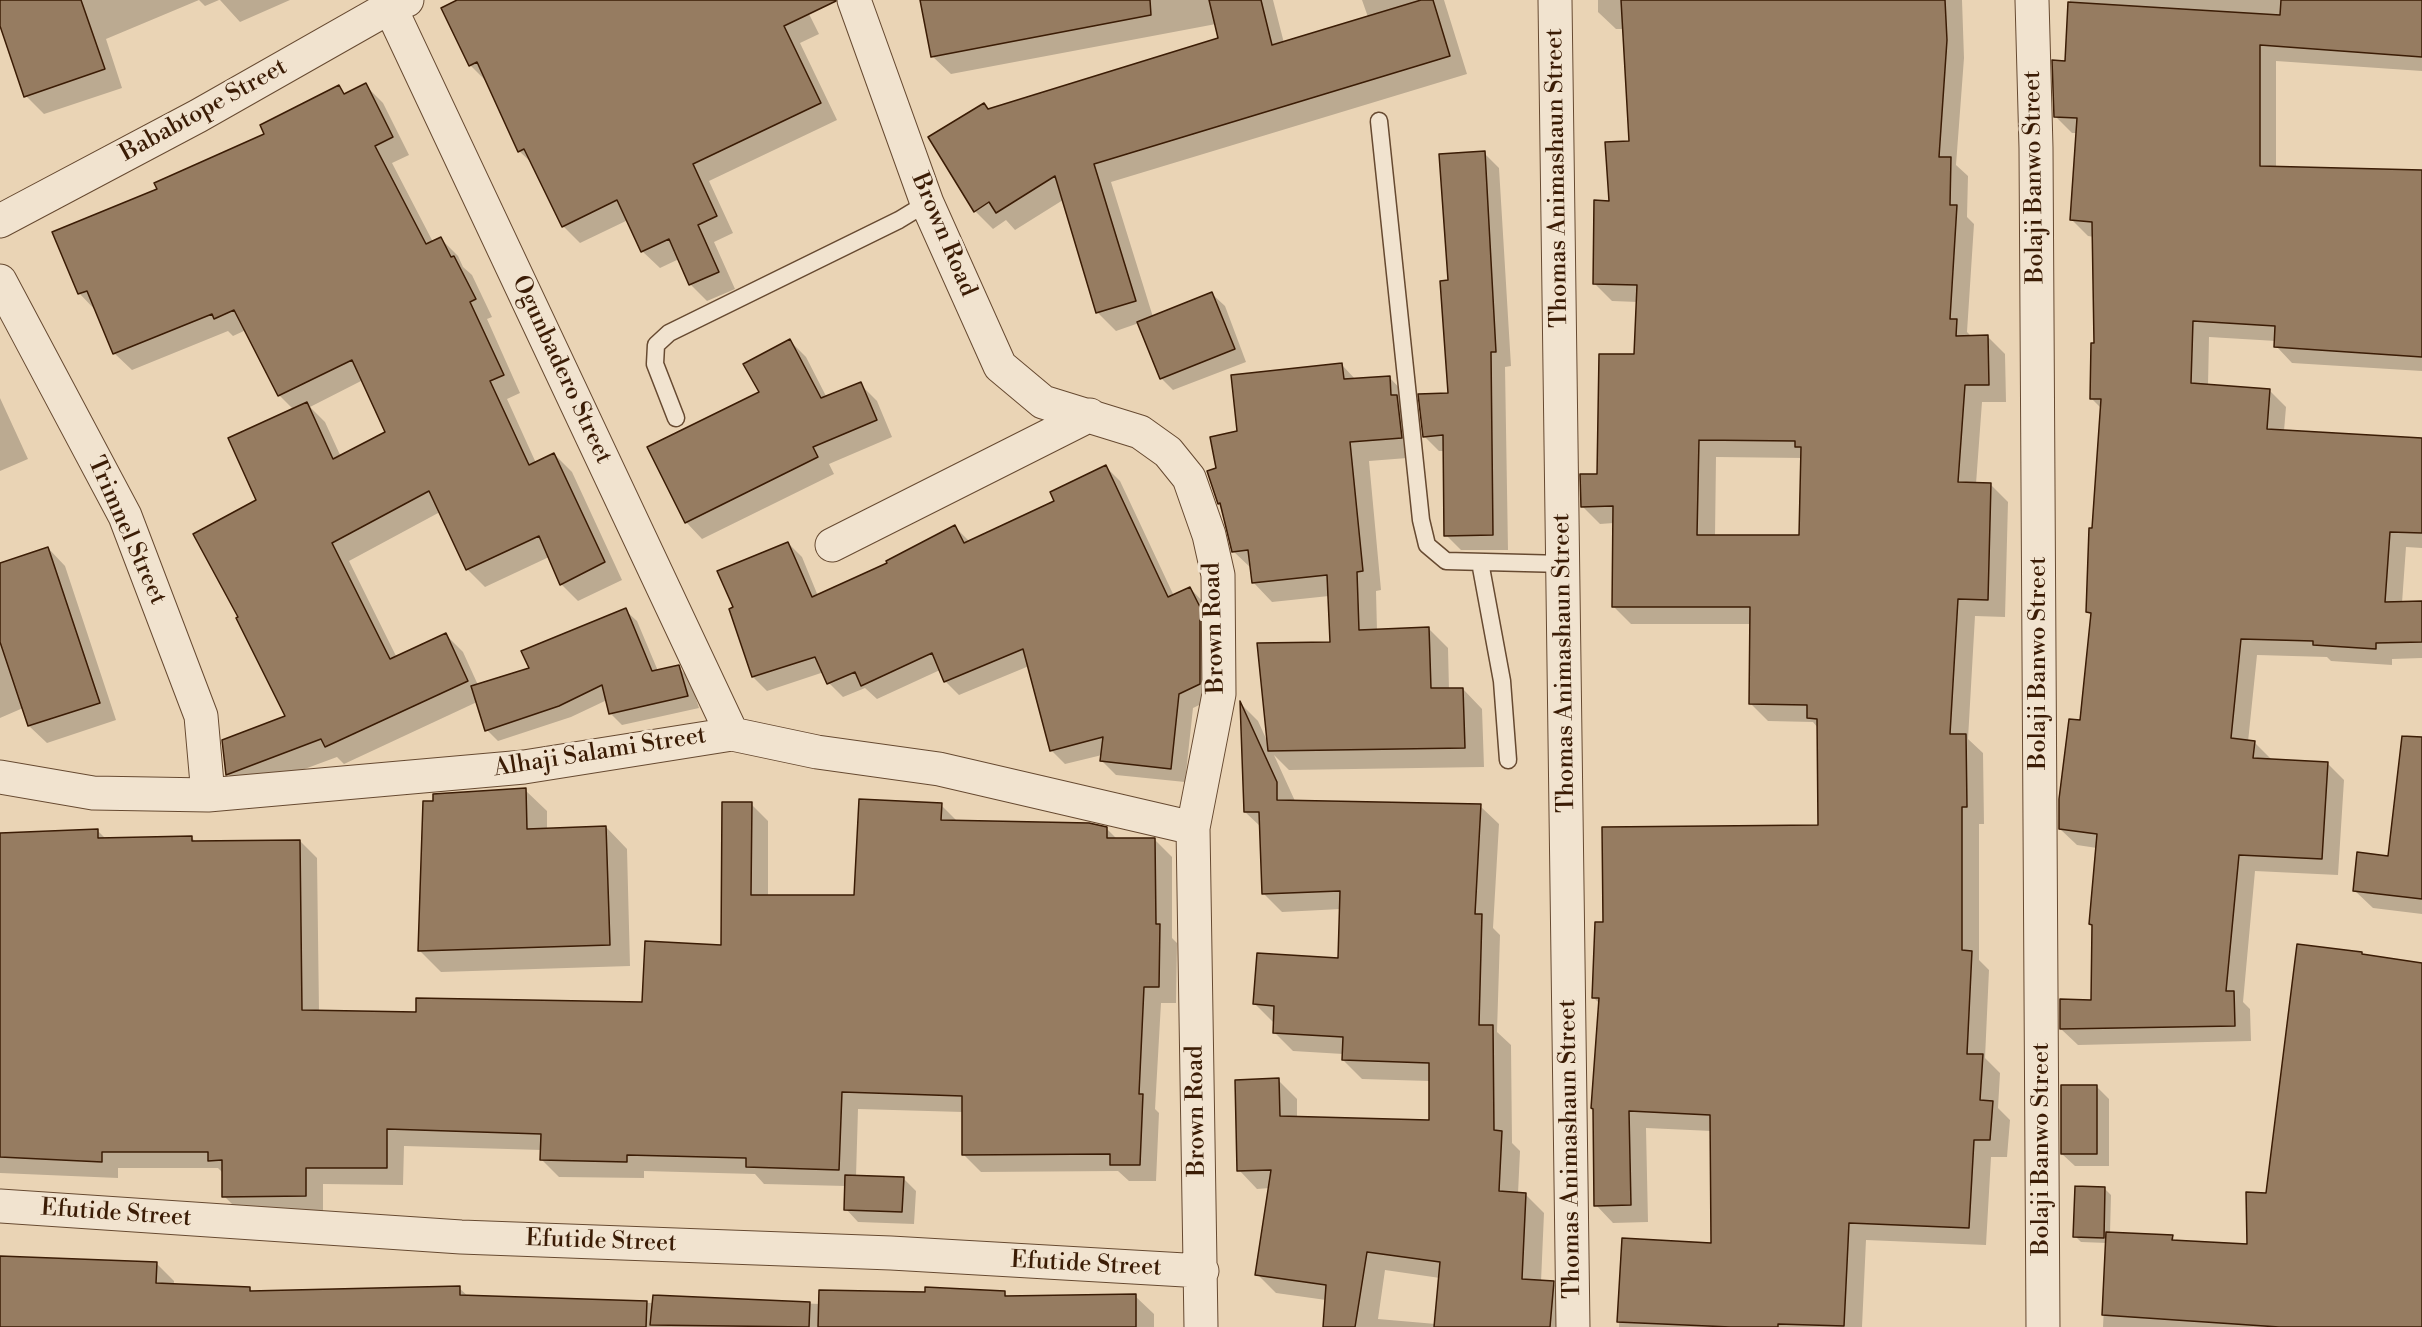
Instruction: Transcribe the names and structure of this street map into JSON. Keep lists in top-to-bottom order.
{
  "streets": {
    "street": [
      "Bababtope Street",
      "Bolaji Banwo Street",
      "Thomas Animashaun Street",
      "Brown Road",
      "Ogunbadero Street",
      "Trimnel Street",
      "Alhaji Salami Street",
      "Efutide Street"
    ]
  },
  "crossings": [
    ["Bababtope Street", "Ogunbadero Street"],
    ["Brown Road", "Alhaji Salami Street"],
    ["Brown Road", "Efutide Street"],
    ["Ogunbadero Street", "Alhaji Salami Street"],
    ["Trimnel Street", "Alhaji Salami Street"]
  ]
}
